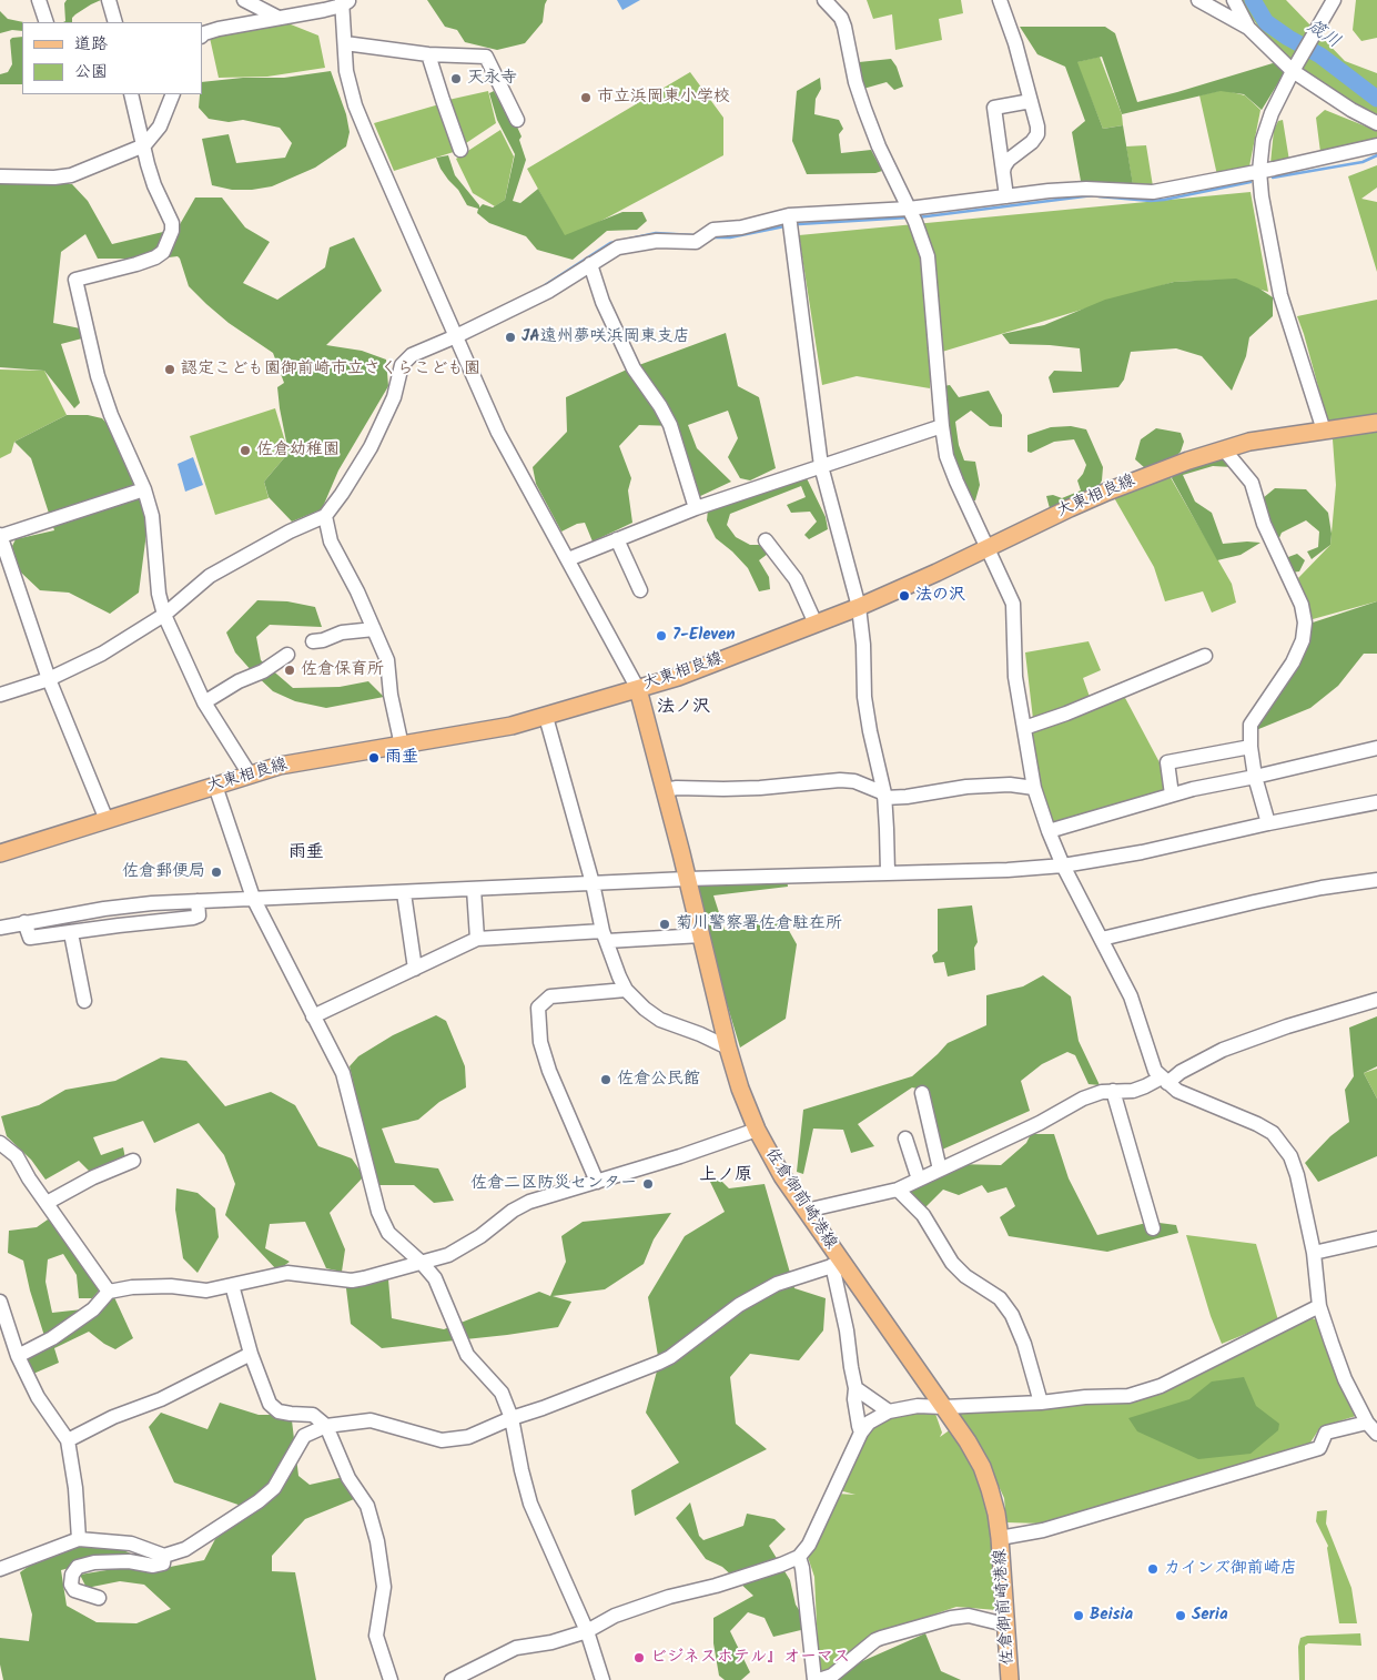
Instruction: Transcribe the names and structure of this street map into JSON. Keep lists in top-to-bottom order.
{
  "streets": {
    "main road": ["大東相良線", "佐倉御前崎港線"]
  },
  "crossings": [
    ["大東相良線", "佐倉御前崎港線"]
  ],
  "districts": ["法ノ沢", "雨垂", "上ノ原"],
  "water": ["筬川"],
  "places": [
    "天永寺",
    "市立浜岡東小学校",
    "JA遠州夢咲浜岡東支店",
    "認定こども園御前崎市立さくらこども園",
    "佐倉幼稚園",
    "法の沢",
    "7-Eleven",
    "佐倉保育所",
    "雨垂",
    "佐倉郵便局",
    "菊川警察署佐倉駐在所",
    "佐倉公民館",
    "佐倉二区防災センター",
    "カインズ御前崎店",
    "Beisia",
    "Seria",
    "ビジネスホテル』オーマス"
  ],
  "legend": ["道路", "公園"]
}
